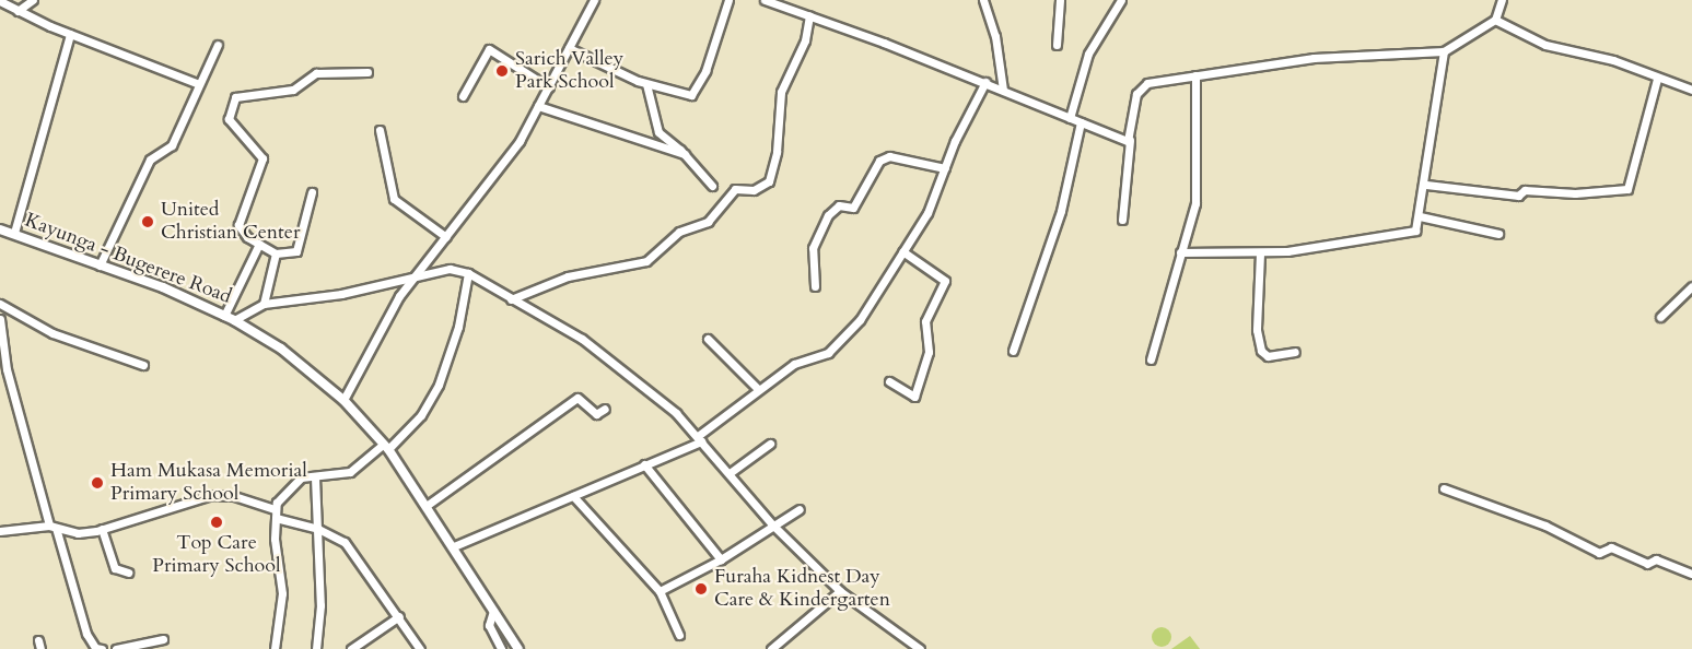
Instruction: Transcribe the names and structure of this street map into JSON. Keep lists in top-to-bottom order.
{
  "streets": {
    "main road": ["Kayunga - Bugerere Road"]
  },
  "places": [
    "Sarich Valley Park School",
    "United Christian Center",
    "Ham Mukasa Memorial Primary School",
    "Top Care Primary School",
    "Furaha Kidnest Day Care & Kindergarten"
  ]
}
